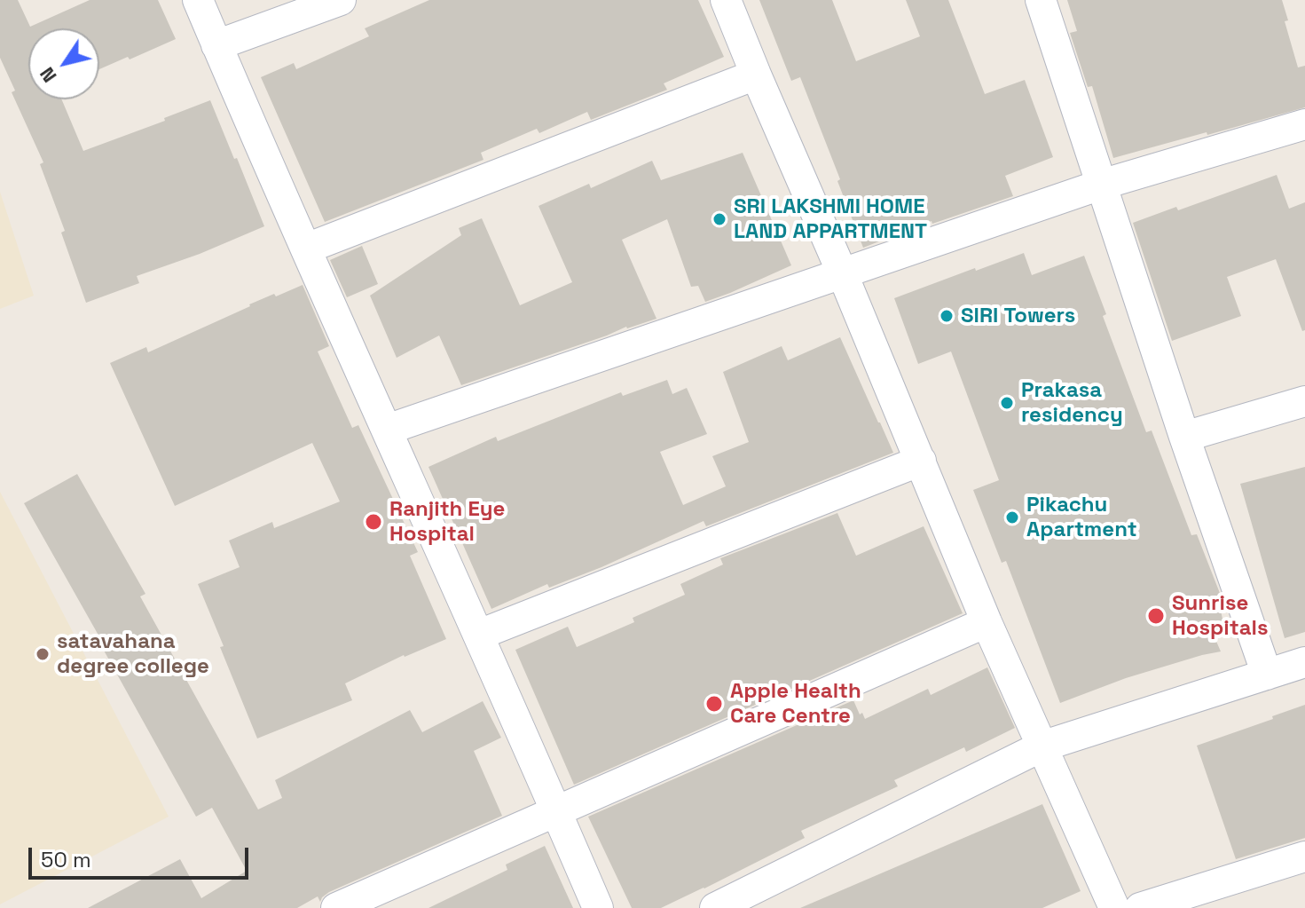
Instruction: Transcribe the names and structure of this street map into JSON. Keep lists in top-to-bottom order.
{
  "places": [
    "SRI LAKSHMI HOME LAND APPARTMENT",
    "SIRI Towers",
    "Prakasa residency",
    "Pikachu Apartment",
    "Ranjith Eye Hospital",
    "Sunrise Hospitals",
    "satavahana degree college",
    "Apple Health Care Centre"
  ],
  "scale_bar": "50 m",
  "north": "bottom left"
}
